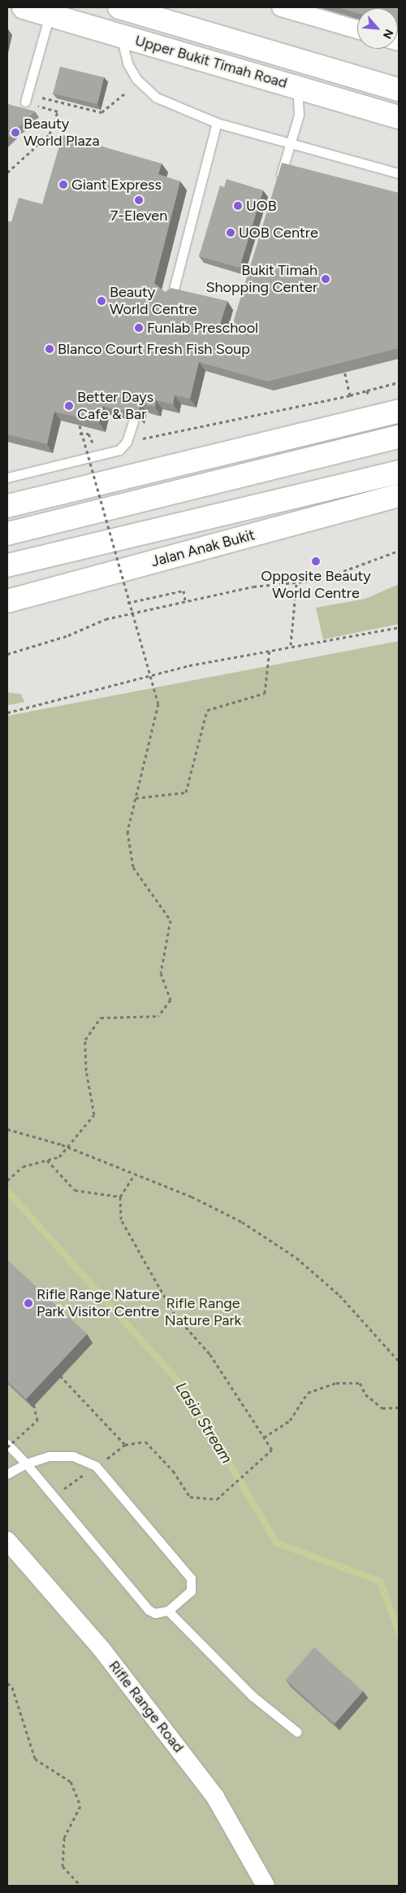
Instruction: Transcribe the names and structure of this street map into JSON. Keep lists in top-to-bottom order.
{
  "streets": {
    "main road": ["Upper Bukit Timah Road", "Jalan Anak Bukit"],
    "street": ["Rifle Range Road"]
  },
  "water": ["Lasia Stream"],
  "parks": ["Rifle Range Nature Park"],
  "places": [
    "Beauty World Plaza",
    "Giant Express",
    "7-Eleven",
    "UOB",
    "UOB Centre",
    "Bukit Timah Shopping Center",
    "Beauty World Centre",
    "Funlab Preschool",
    "Blanco Court Fresh Fish Soup",
    "Better Days Cafe & Bar",
    "Opposite Beauty World Centre",
    "Rifle Range Nature Park Visitor Centre"
  ],
  "north": "bottom right"
}
